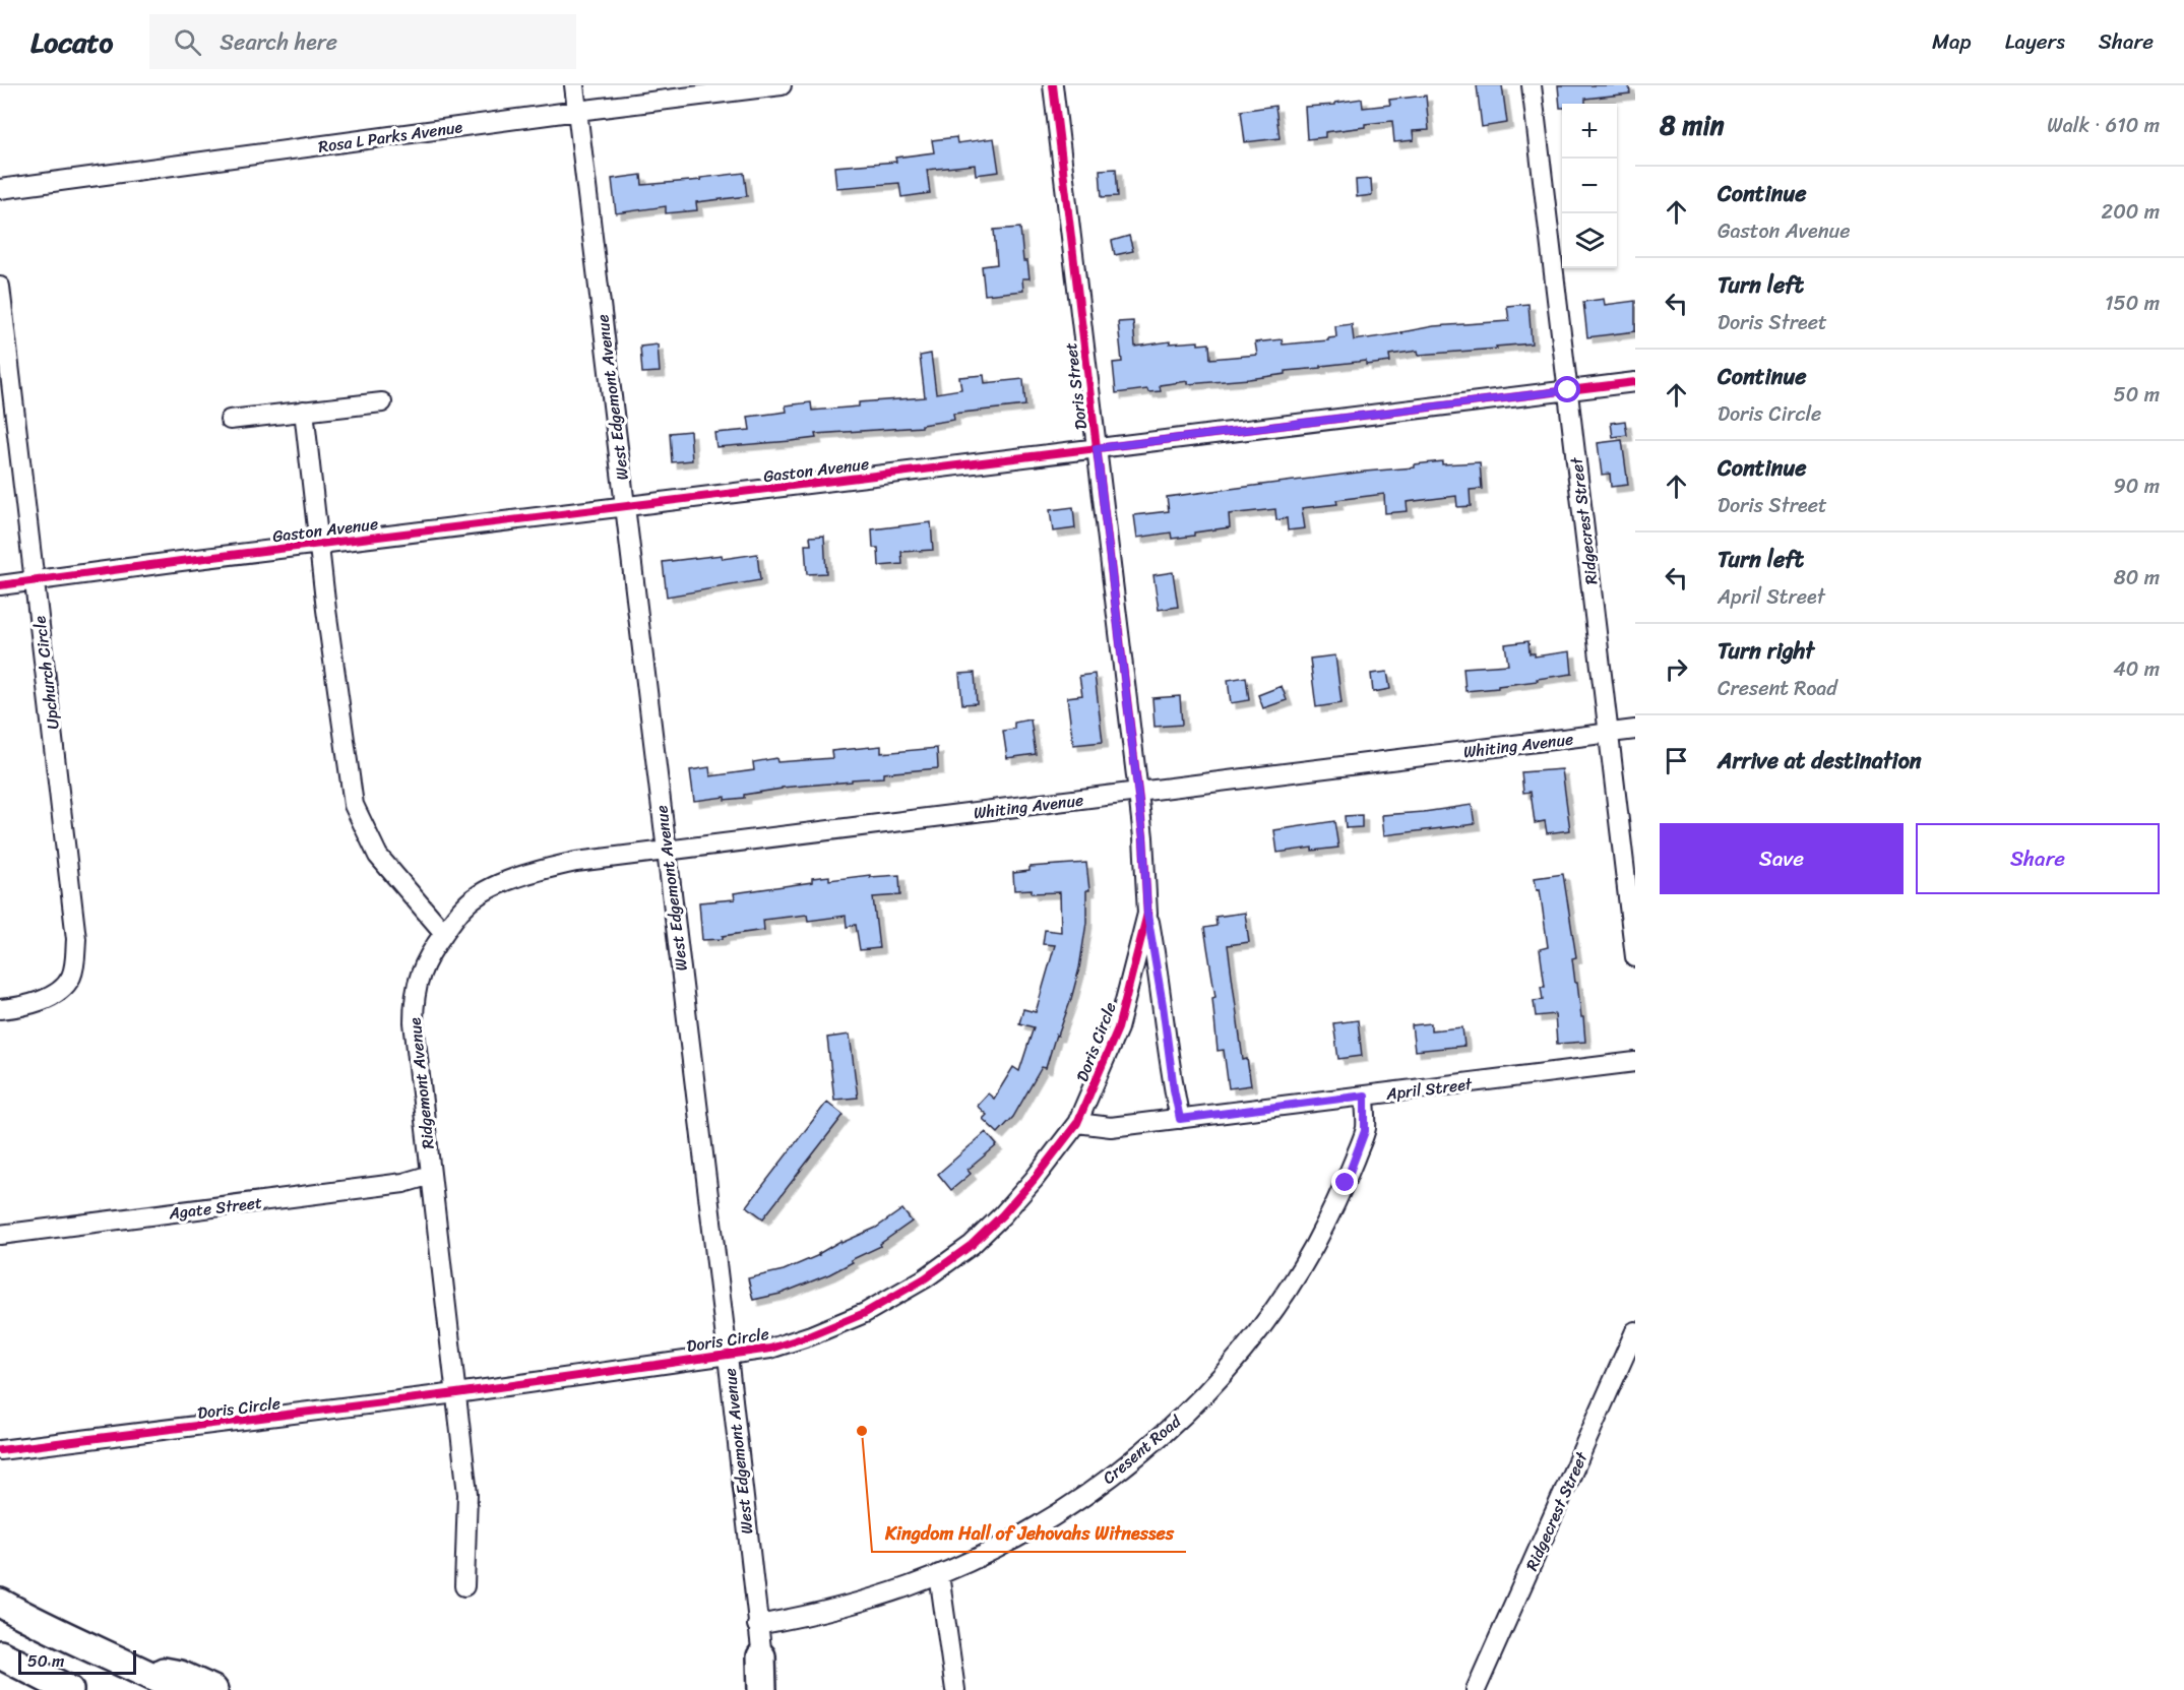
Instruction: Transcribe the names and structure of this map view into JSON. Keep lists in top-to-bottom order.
{
  "streets": {
    "street": [
      "Rosa L Parks Avenue",
      "Doris Street",
      "West Edgemont Avenue",
      "Gaston Avenue",
      "Ridgecrest Street",
      "Upchurch Circle",
      "Whiting Avenue",
      "Doris Circle",
      "Ridgemont Avenue",
      "April Street",
      "Agate Street",
      "Cresent Road"
    ]
  },
  "crossings": [
    ["Rosa L Parks Avenue", "West Edgemont Avenue"],
    ["Doris Street", "Gaston Avenue"],
    ["Doris Street", "Whiting Avenue"],
    ["Doris Street", "Doris Circle"],
    ["West Edgemont Avenue", "Gaston Avenue"],
    ["West Edgemont Avenue", "Whiting Avenue"],
    ["West Edgemont Avenue", "Doris Circle"],
    ["West Edgemont Avenue", "Cresent Road"],
    ["Gaston Avenue", "Ridgecrest Street"],
    ["Gaston Avenue", "Upchurch Circle"],
    ["Ridgecrest Street", "Whiting Avenue"],
    ["Whiting Avenue", "Doris Circle"],
    ["Whiting Avenue", "Ridgemont Avenue"],
    ["Doris Circle", "Ridgemont Avenue"],
    ["Doris Circle", "April Street"],
    ["Ridgemont Avenue", "Agate Street"],
    ["April Street", "Cresent Road"]
  ],
  "places": ["Kingdom Hall of Jehovahs Witnesses"],
  "scale_bar": "50 m",
  "page": {
    "header": "Locato",
    "search": "Search here",
    "nav": ["Map", "Layers", "Share"],
    "heading": ["8 min", "Walk · 610 m"],
    "map_buttons": ["+", "−"],
    "list": [
      ["Continue", "Gaston Avenue", "200 m"],
      ["Turn left", "Doris Street", "150 m"],
      ["Continue", "Doris Circle", "50 m"],
      ["Continue", "Doris Street", "90 m"],
      ["Turn left", "April Street", "80 m"],
      ["Turn right", "Cresent Road", "40 m"],
      "Arrive at destination"
    ],
    "buttons": ["Save", "Share"],
    "scale": "50 m"
  }
}
